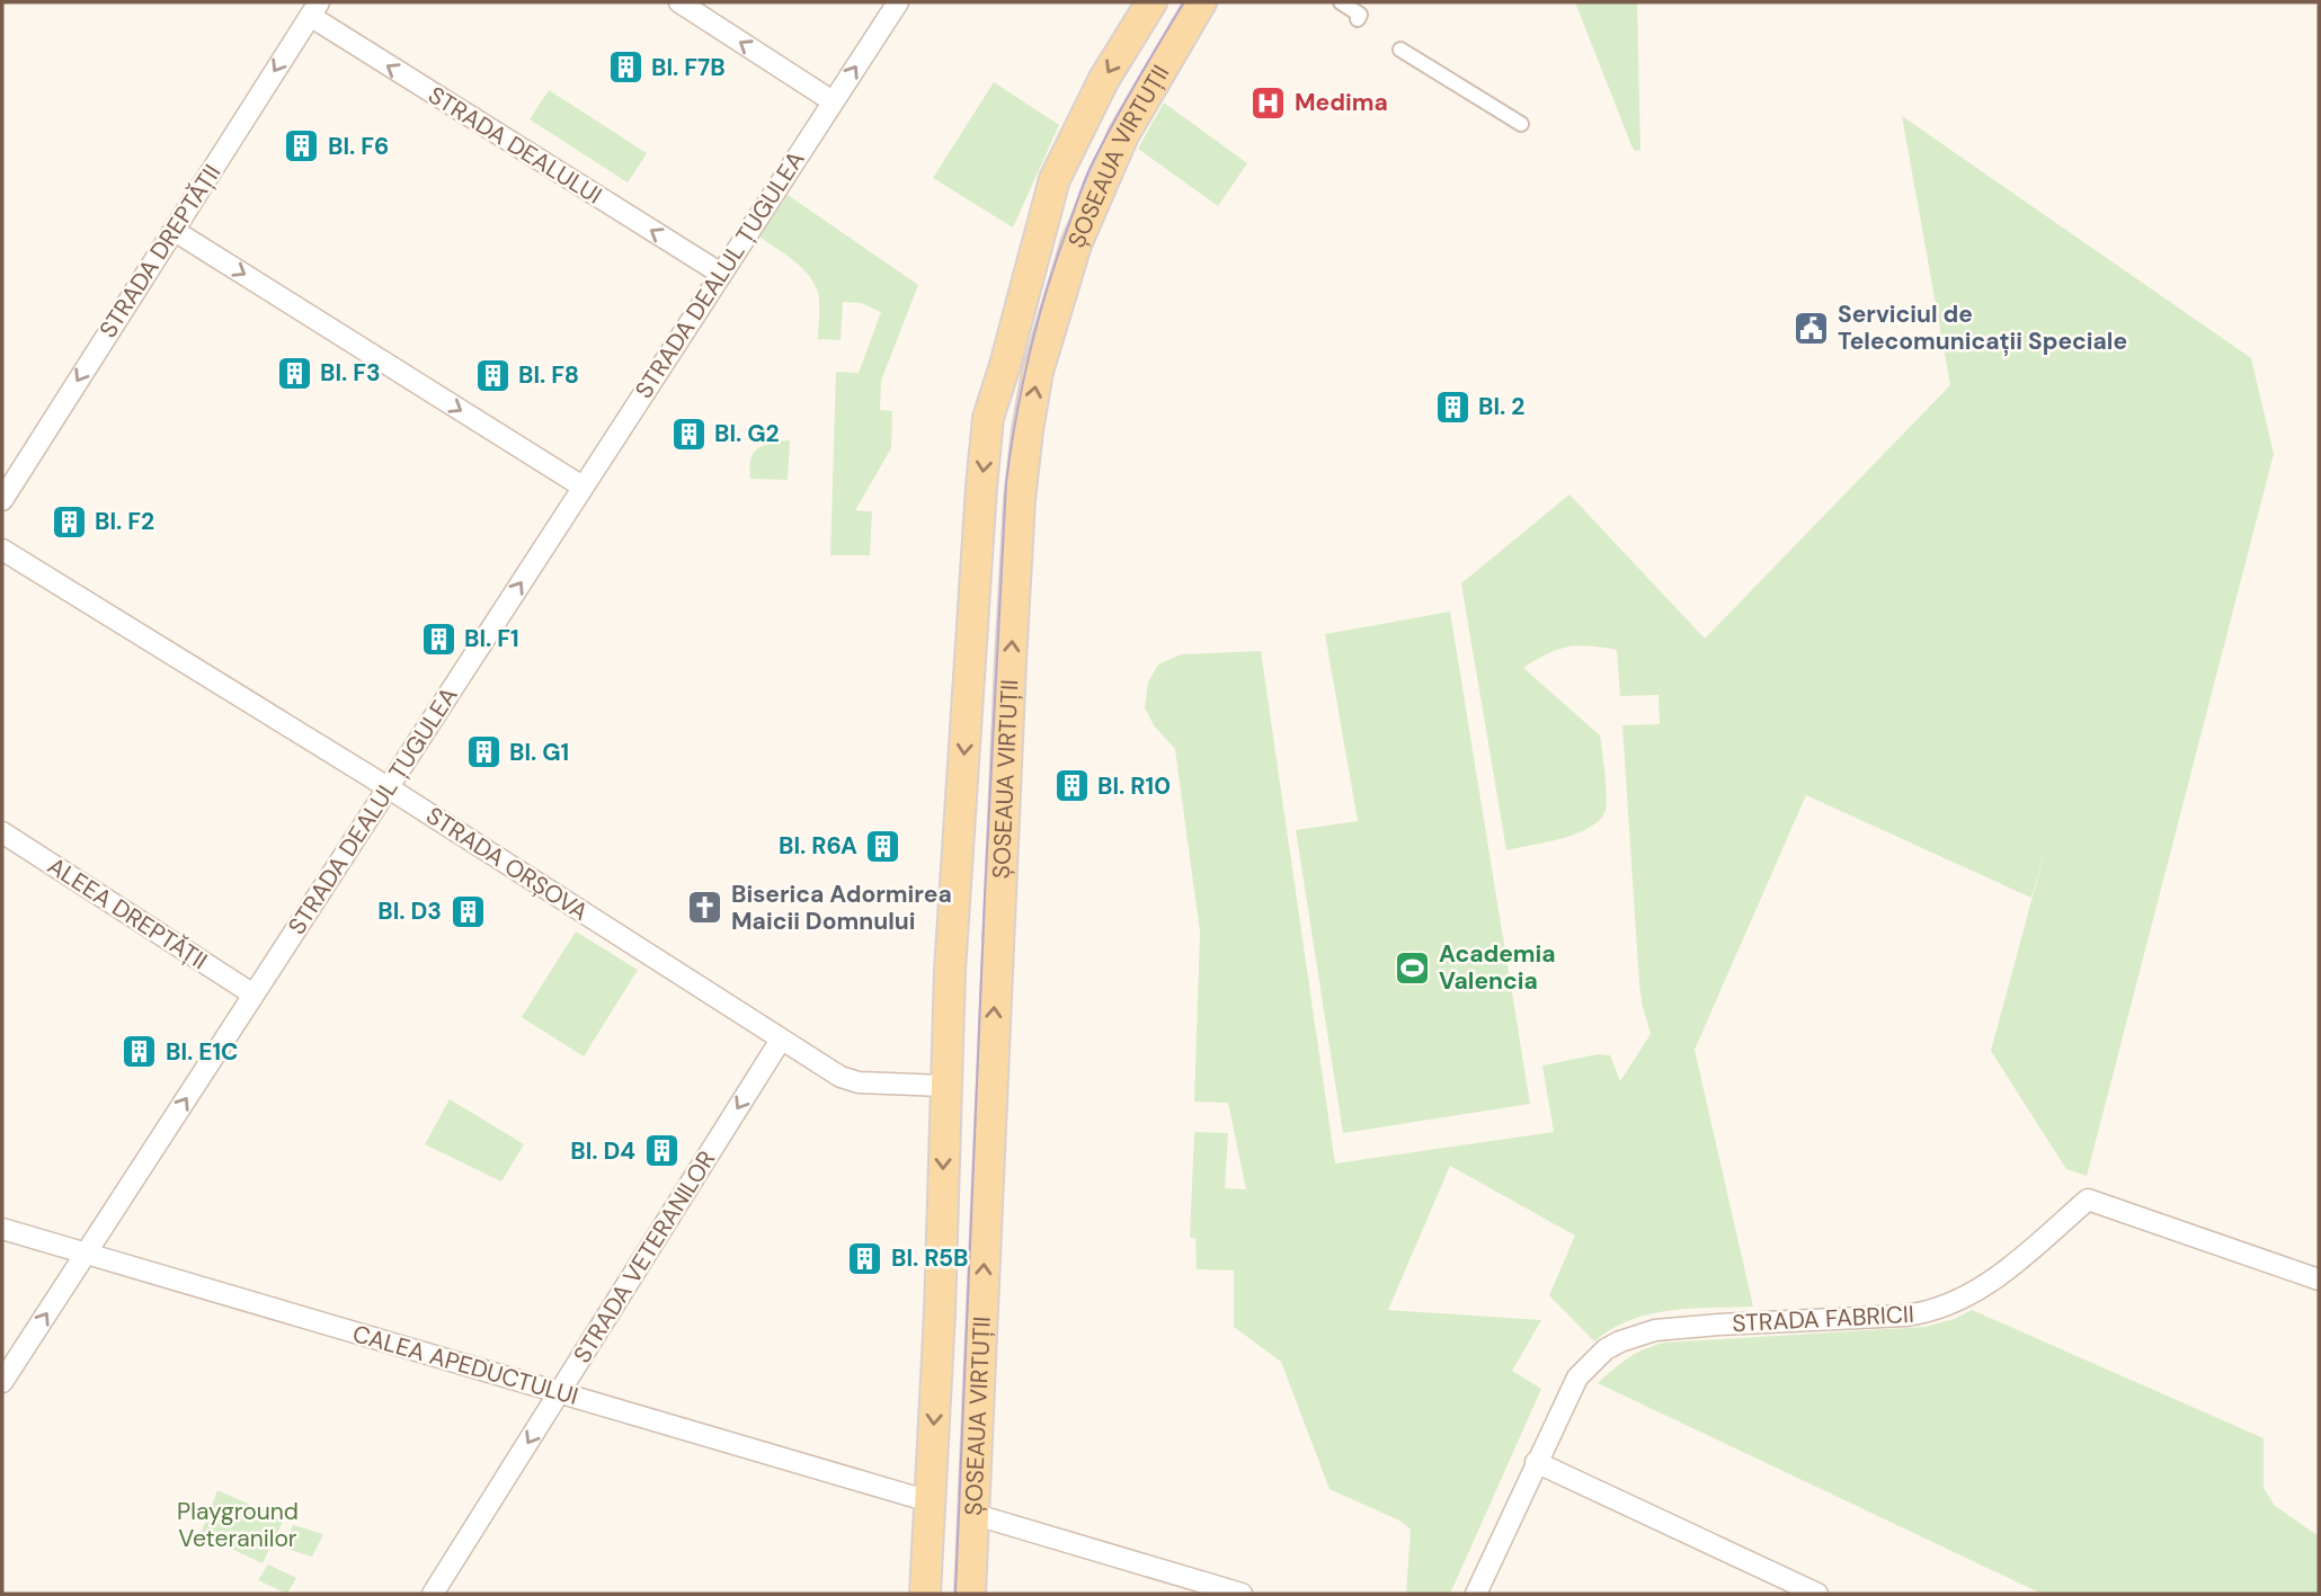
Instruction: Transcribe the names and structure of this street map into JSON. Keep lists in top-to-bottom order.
{
  "streets": {
    "main road": ["ȘOSEAUA VIRTUȚII"],
    "street": [
      "STRADA DEALULUI",
      "STRADA DREPTĂȚII",
      "STRADA DEALUL ȚUGULEA",
      "STRADA ORȘOVA",
      "ALEEA DREPTĂȚII",
      "STRADA VETERANILOR",
      "STRADA FABRICII",
      "CALEA APEDUCTULUI"
    ]
  },
  "crossings": [
    ["STRADA DEALULUI", "STRADA DREPTĂȚII"],
    ["STRADA DEALULUI", "STRADA DEALUL ȚUGULEA"],
    ["ȘOSEAUA VIRTUȚII", "STRADA ORȘOVA"],
    ["ȘOSEAUA VIRTUȚII", "CALEA APEDUCTULUI"],
    ["STRADA DEALUL ȚUGULEA", "STRADA ORȘOVA"],
    ["STRADA DEALUL ȚUGULEA", "ALEEA DREPTĂȚII"],
    ["STRADA DEALUL ȚUGULEA", "CALEA APEDUCTULUI"],
    ["STRADA ORȘOVA", "STRADA VETERANILOR"],
    ["STRADA VETERANILOR", "CALEA APEDUCTULUI"]
  ],
  "one_way": [
    "STRADA DEALULUI",
    "STRADA DREPTĂȚII",
    "STRADA DEALUL ȚUGULEA",
    "STRADA VETERANILOR"
  ],
  "parks": ["Playground Veteranilor"],
  "places": {
    "building": [
      "Bl. F7B",
      "Bl. F6",
      "Bl. F3",
      "Bl. F8",
      "Bl. 2",
      "Bl. G2",
      "Bl. F2",
      "Bl. F1",
      "Bl. G1",
      "Bl. R10",
      "Bl. R6A",
      "Bl. D3",
      "Bl. E1C",
      "Bl. D4",
      "Bl. R5B"
    ],
    "hospital": ["Medima"],
    "public building": ["Serviciul de Telecomunicații Speciale"],
    "church": ["Biserica Adormirea Maicii Domnului"],
    "sports": ["Academia Valencia"]
  }
}
